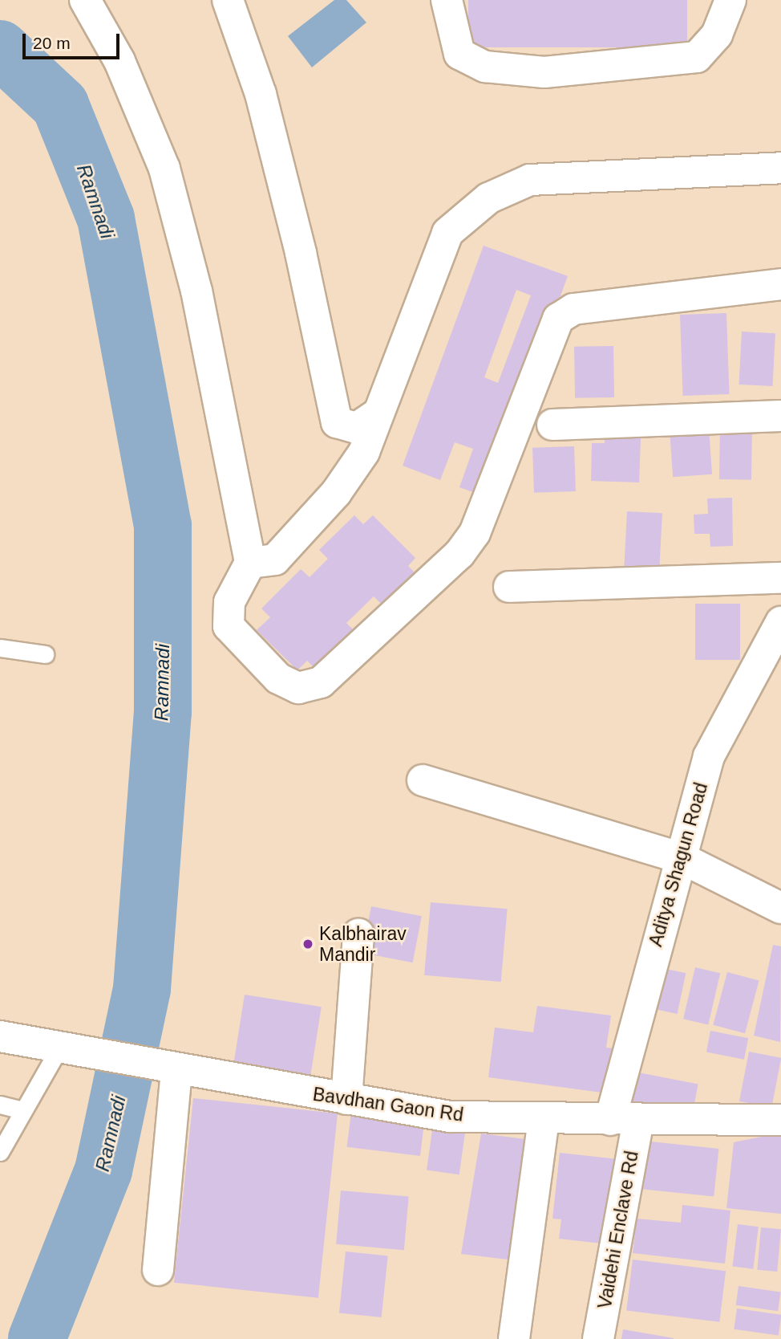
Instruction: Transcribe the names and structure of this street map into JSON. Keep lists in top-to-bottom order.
{
  "streets": {
    "street": ["Aditya Shagun Road", "Bavdhan Gaon Rd", "Vaidehi Enclave Rd"]
  },
  "crossings": [
    ["Aditya Shagun Road", "Bavdhan Gaon Rd"],
    ["Aditya Shagun Road", "Vaidehi Enclave Rd"],
    ["Bavdhan Gaon Rd", "Vaidehi Enclave Rd"]
  ],
  "water": ["Ramnadi"],
  "places": ["Kalbhairav Mandir"],
  "scale_bar": "20 m"
}
